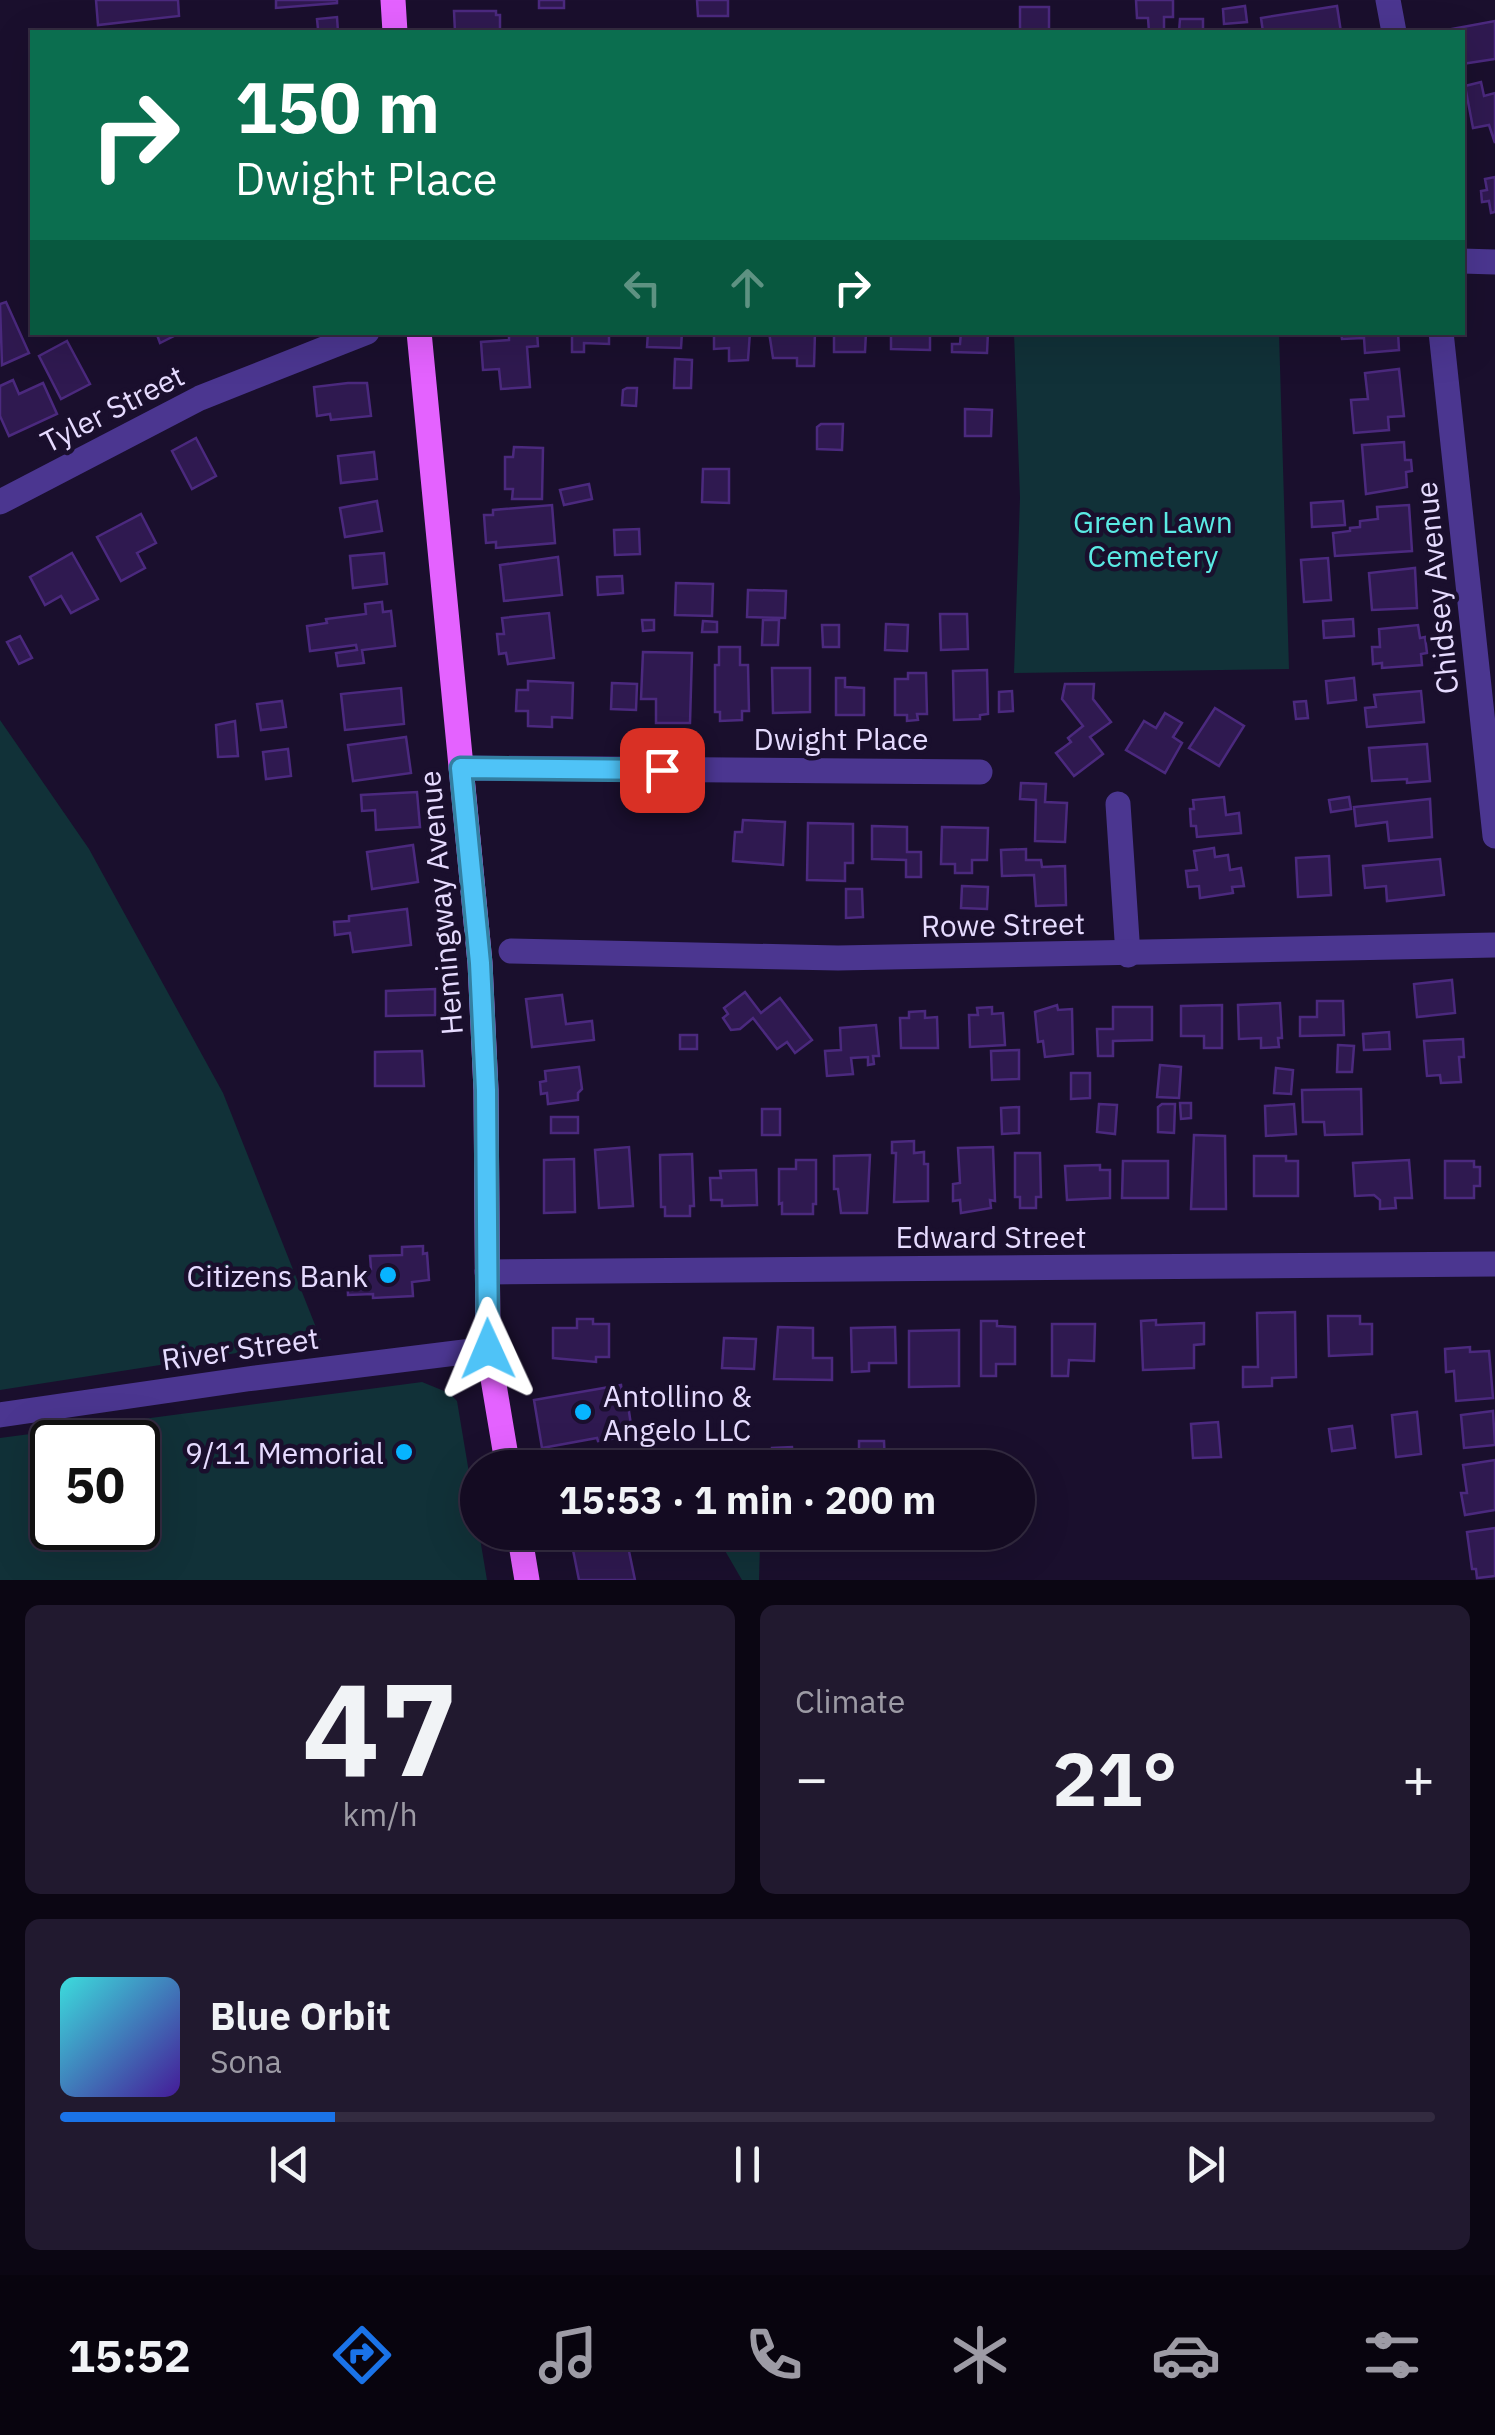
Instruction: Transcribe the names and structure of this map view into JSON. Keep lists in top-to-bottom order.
{
  "streets": {
    "main road": ["Hemingway Avenue"],
    "street": [
      "Tyler Street",
      "Chidsey Avenue",
      "Dwight Place",
      "Rowe Street",
      "Edward Street",
      "River Street"
    ]
  },
  "crossings": [
    ["Dwight Place", "Hemingway Avenue"],
    ["Hemingway Avenue", "Edward Street"],
    ["Hemingway Avenue", "River Street"]
  ],
  "parks": ["Green Lawn Cemetery"],
  "places": ["Citizens Bank", "Antollino & Angelo LLC", "9/11 Memorial"],
  "page": {
    "turn": ["150 m", "Dwight Place"],
    "limit": "50",
    "trip": "15:53 · 1 min · 200 m",
    "tile": [
      ["47", "km/h"],
      "Climate"
    ],
    "heat": ["−", "21°", "+"],
    "song": ["Blue Orbit", "Sona"],
    "tabs": "15:52"
  }
}
